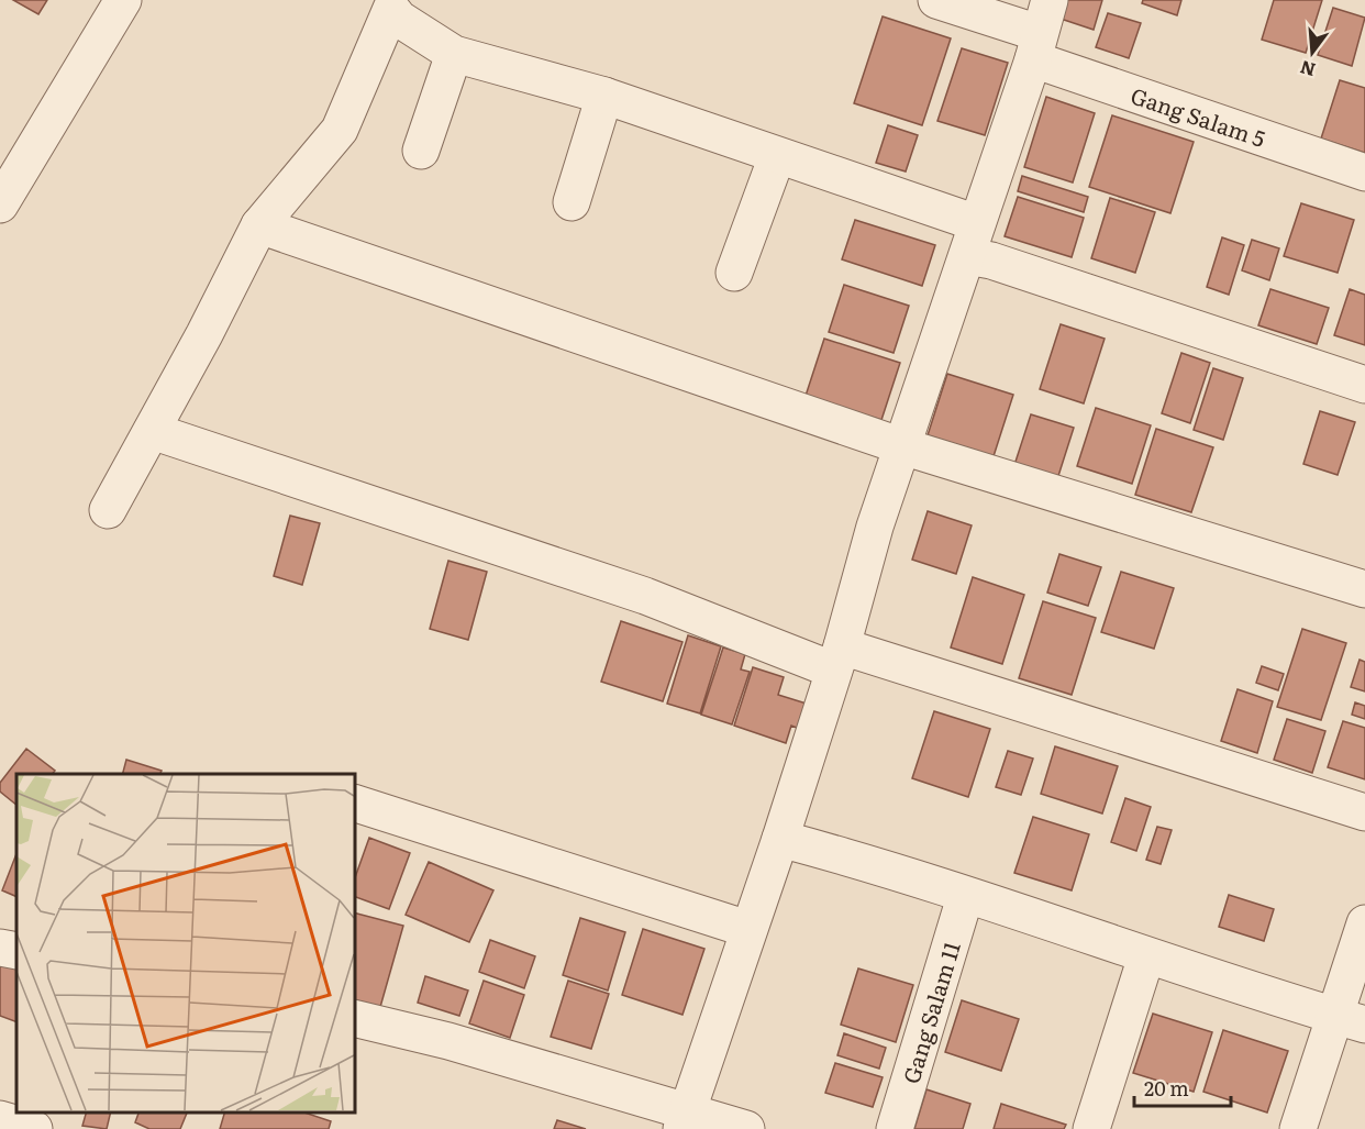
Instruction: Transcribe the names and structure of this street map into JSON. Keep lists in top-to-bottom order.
{
  "streets": {
    "street": ["Gang Salam 5", "Gang Salam 11"]
  },
  "scale_bar": "20 m",
  "north": "bottom"
}
